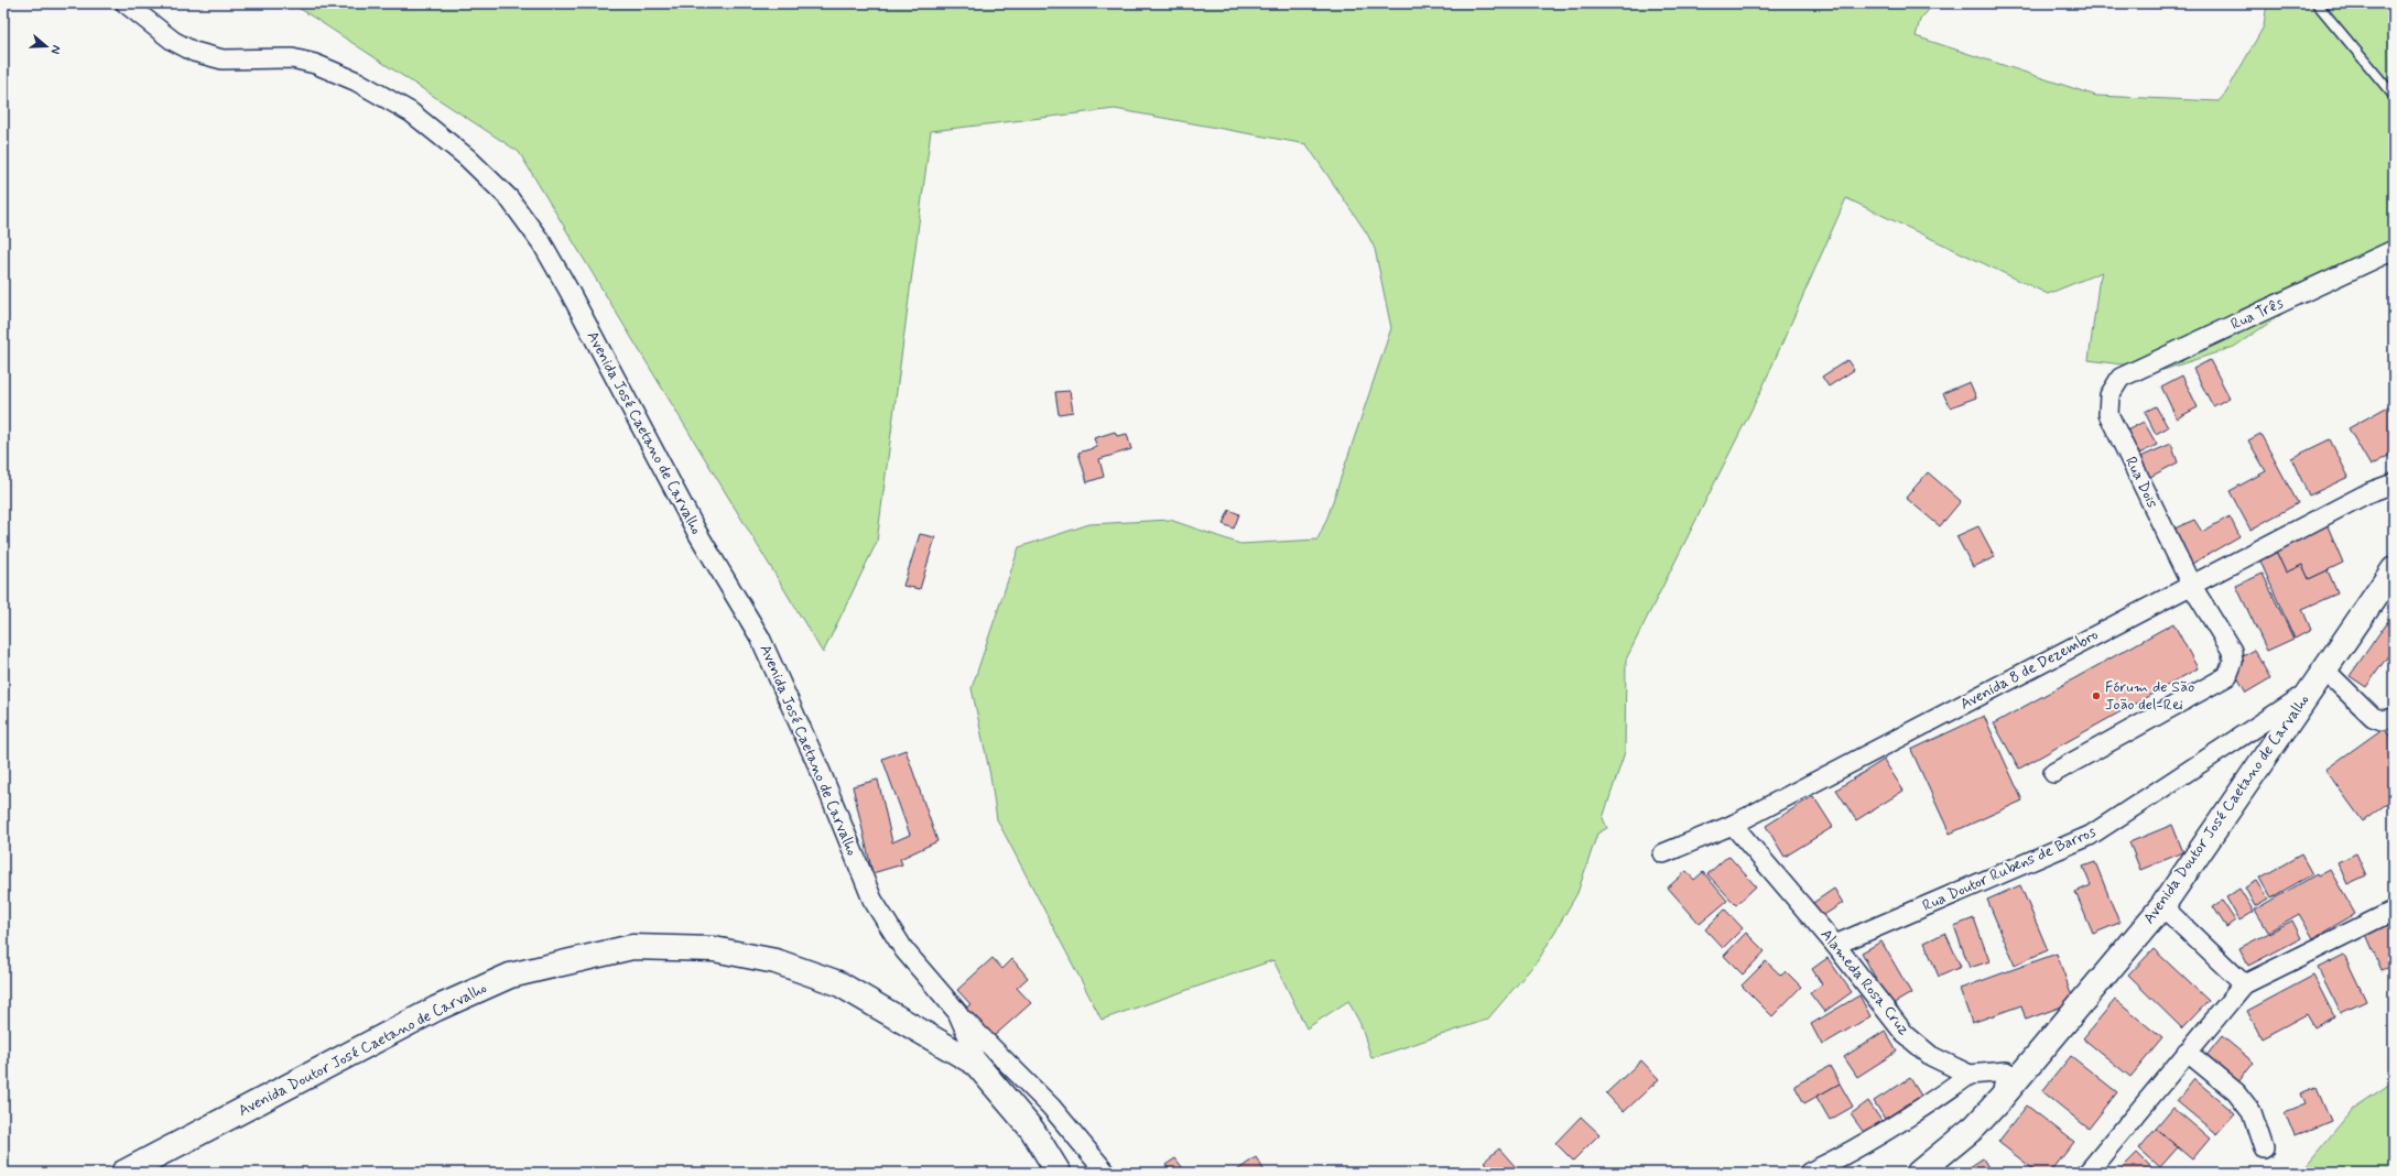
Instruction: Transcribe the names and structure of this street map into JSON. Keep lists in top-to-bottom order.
{
  "streets": {
    "main road": ["Avenida Doutor José Caetano de Carvalho"],
    "street": [
      "Rua Três",
      "Avenida José Caetano de Carvalho",
      "Rua Dois",
      "Avenida 8 de Dezembro",
      "Rua Doutor Rubens de Barros",
      "Alameda Rosa Cruz"
    ]
  },
  "crossings": [
    ["Rua Três", "Rua Dois"],
    ["Avenida José Caetano de Carvalho", "Avenida Doutor José Caetano de Carvalho"],
    ["Rua Dois", "Avenida 8 de Dezembro"],
    ["Avenida 8 de Dezembro", "Alameda Rosa Cruz"],
    ["Avenida Doutor José Caetano de Carvalho", "Rua Doutor Rubens de Barros"],
    ["Rua Doutor Rubens de Barros", "Alameda Rosa Cruz"]
  ],
  "places": ["Fórum de São João del-Rei"],
  "north": "right"
}
